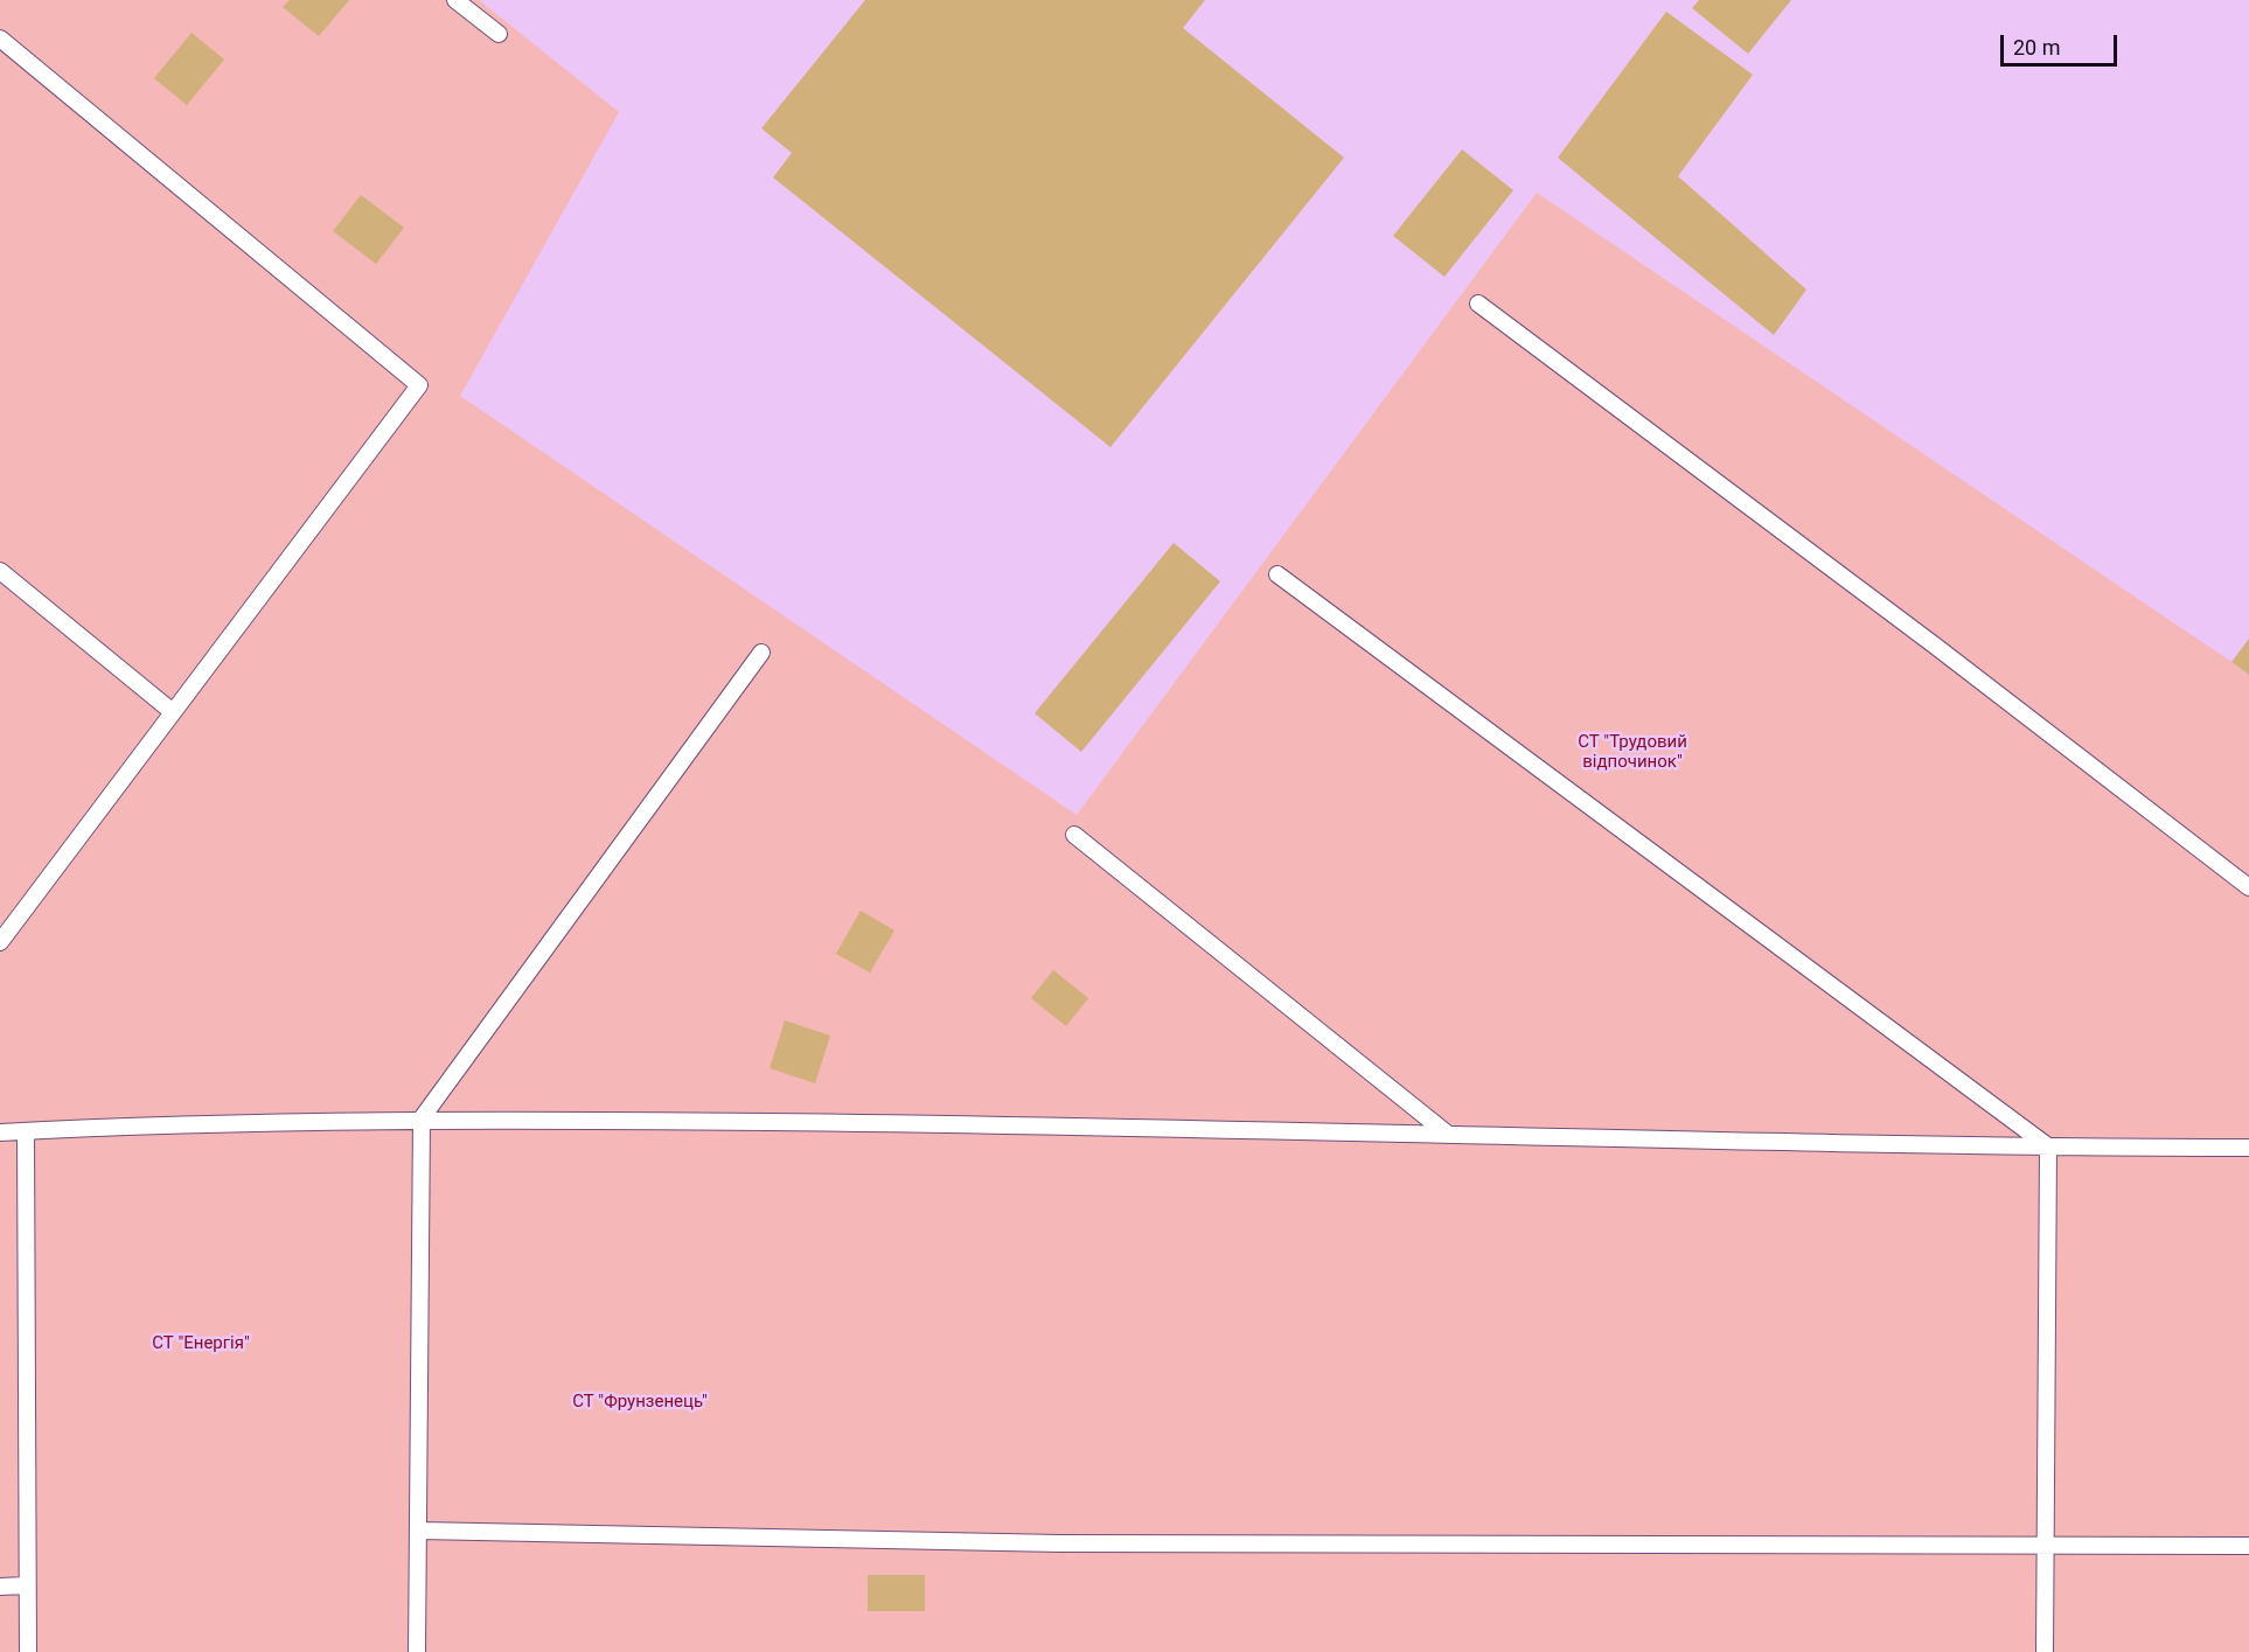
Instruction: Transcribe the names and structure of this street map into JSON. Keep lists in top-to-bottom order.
{
  "parks": ["СТ \"Трудовий відпочинок\"", "СТ \"Енергія\"", "СТ \"Фрунзенець\""],
  "scale_bar": "20 m"
}
